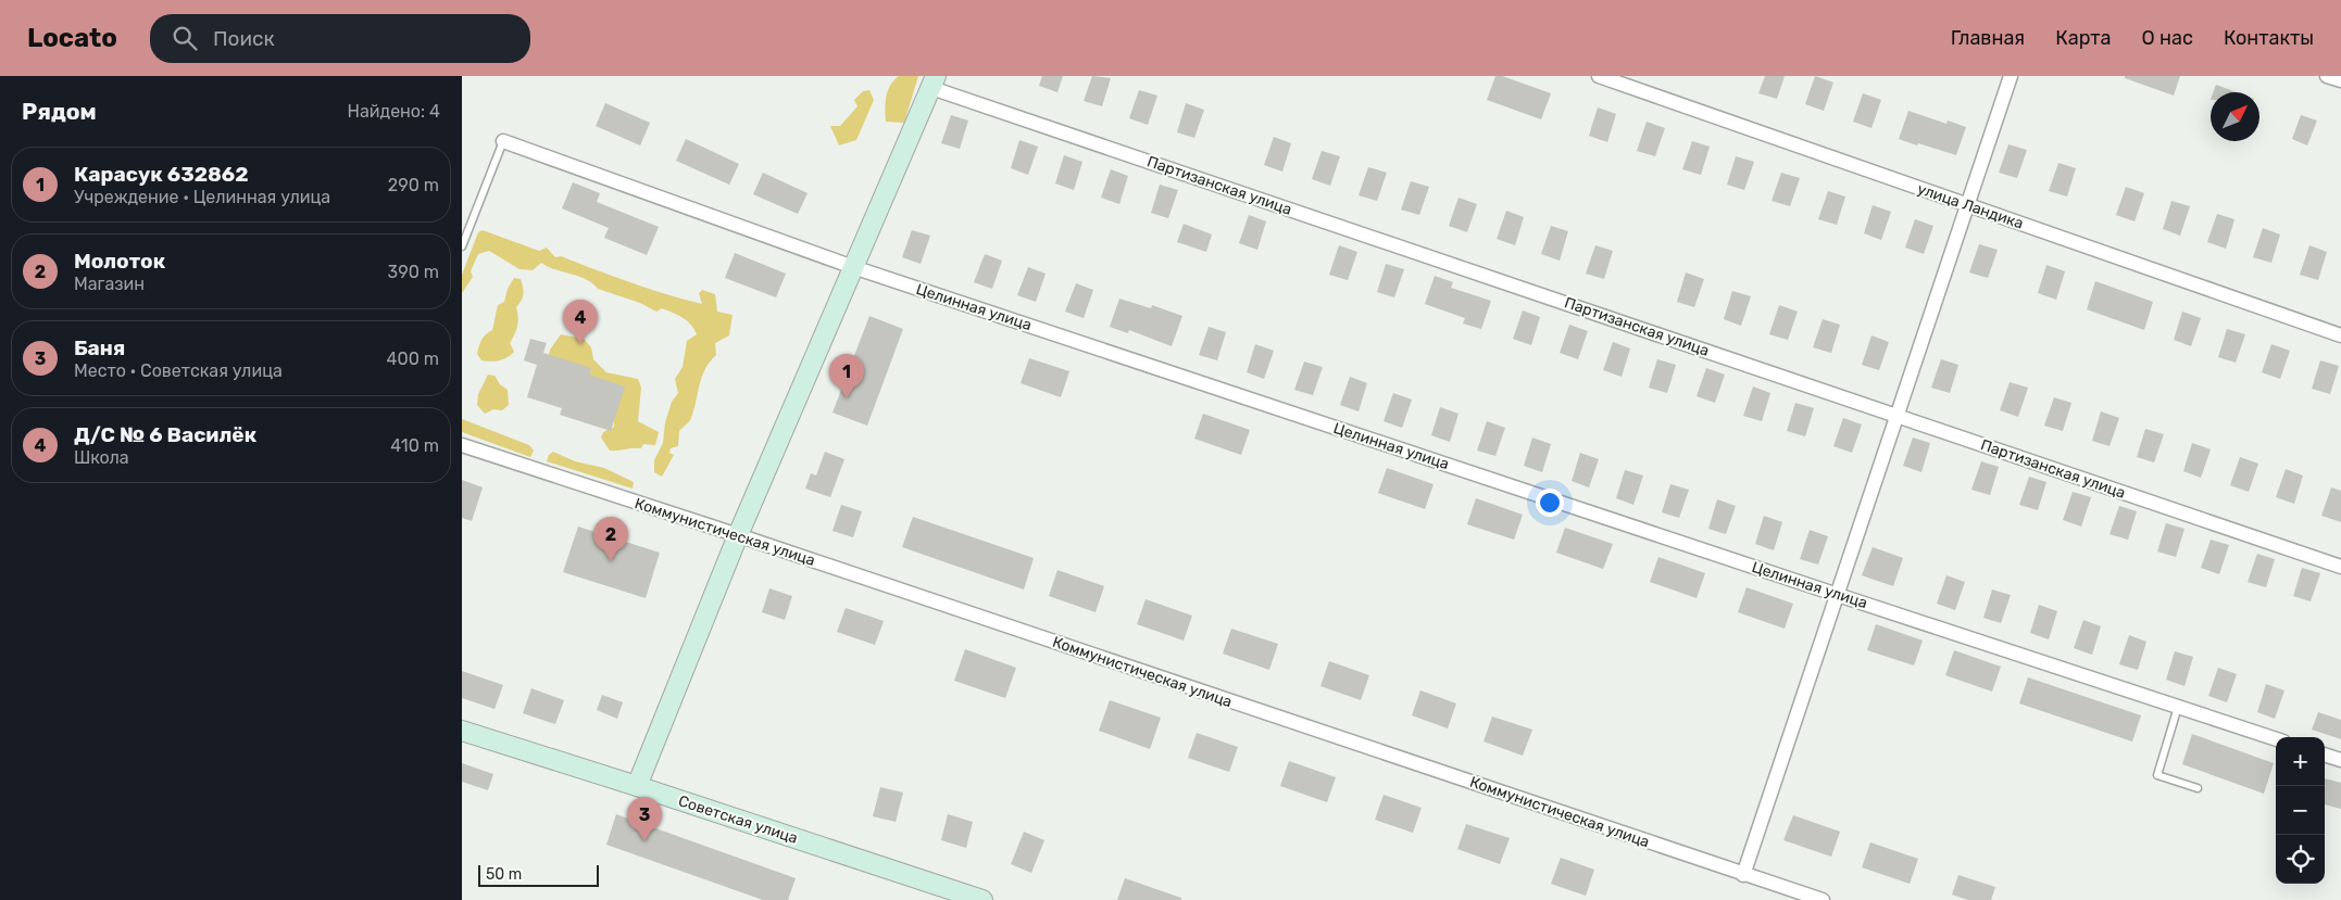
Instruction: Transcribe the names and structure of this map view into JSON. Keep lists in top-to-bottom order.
{
  "streets": {
    "street": [
      "Партизанская улица",
      "улица Ландика",
      "Целинная улица",
      "Коммунистическая улица",
      "Советская улица"
    ]
  },
  "scale_bar": "50 m",
  "north": "top right",
  "page": {
    "header": "Locato",
    "search": "Поиск",
    "nav": [
      "Главная",
      "Карта",
      "О нас",
      "Контакты"
    ],
    "heading": ["Рядом", "Найдено: 4"],
    "list": [
      {
        "mark": "1",
        "name": "Карасук 632862",
        "note": "Учреждение · Целинная улица",
        "value": "290 m"
      },
      {
        "mark": "2",
        "name": "Молоток",
        "note": "Магазин",
        "value": "390 m"
      },
      {
        "mark": "3",
        "name": "Баня",
        "note": "Место · Советская улица",
        "value": "400 m"
      },
      {
        "mark": "4",
        "name": "Д/С № 6 Василёк",
        "note": "Школа",
        "value": "410 m"
      }
    ],
    "pins": [
      "4",
      "1",
      "2",
      "3"
    ],
    "map_buttons": ["+", "−"],
    "scale": "50 m"
  }
}
